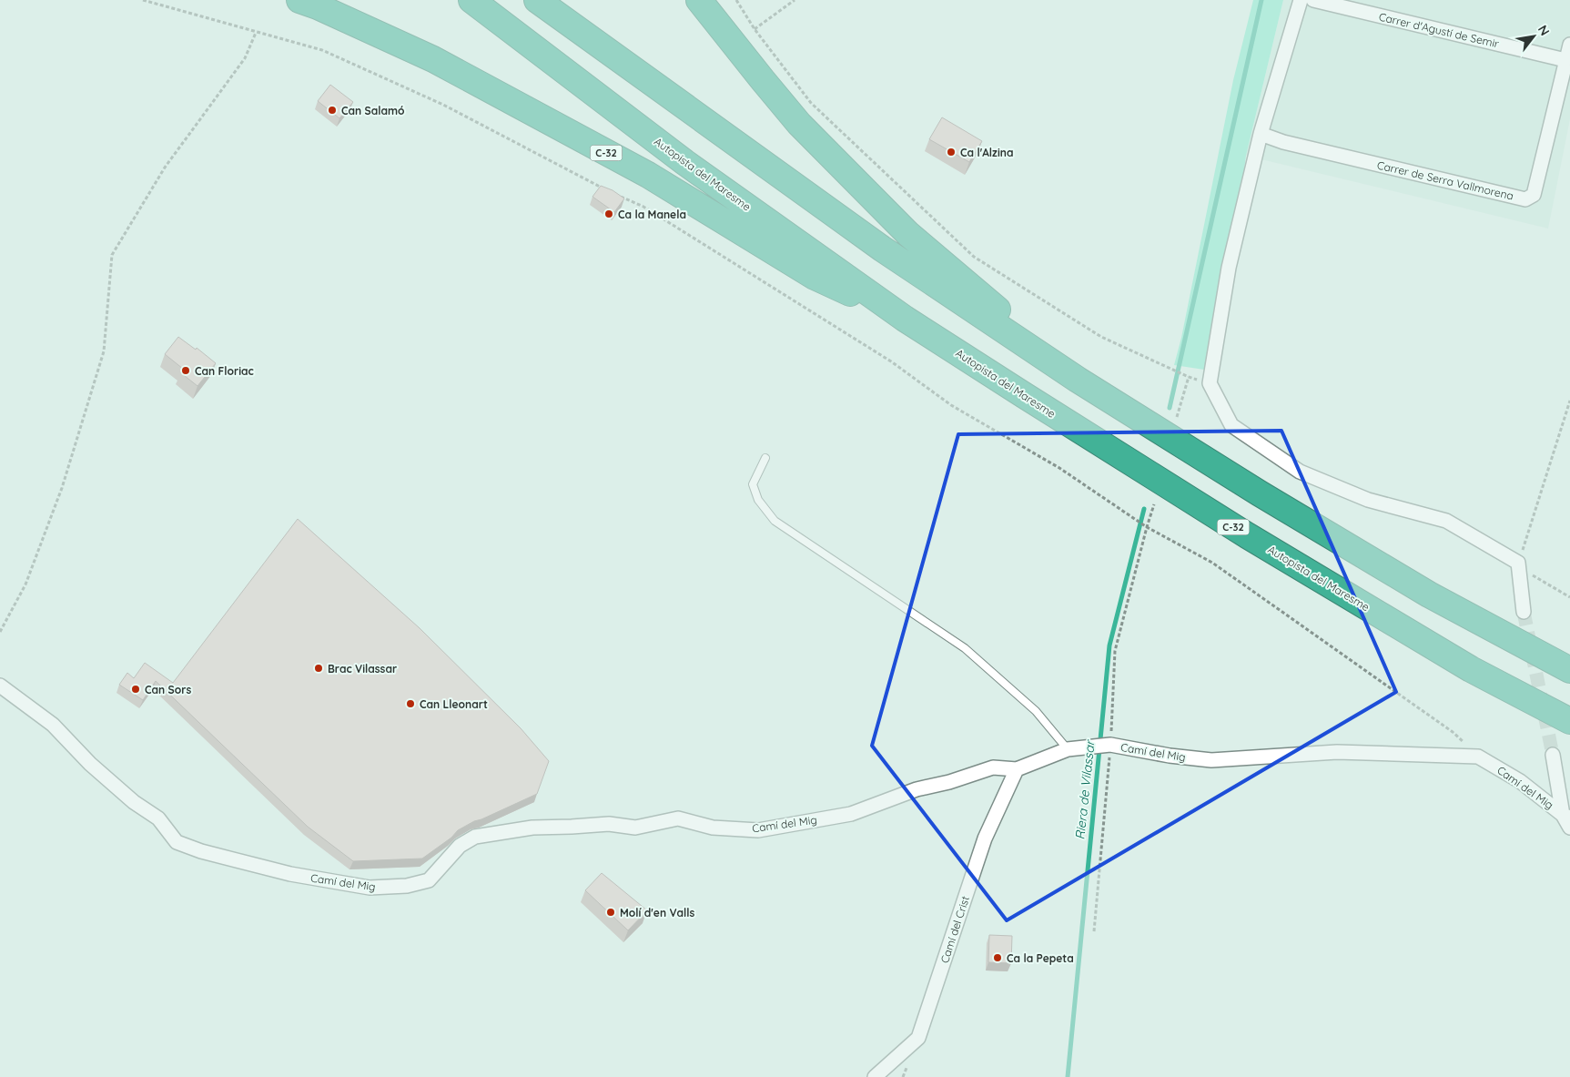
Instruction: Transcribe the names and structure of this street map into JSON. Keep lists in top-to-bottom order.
{
  "streets": {
    "highway": ["C-32", "Autopista del Maresme"],
    "street": [
      "Carrer d'Agustí de Semir",
      "Carrer de Serra Vallmorena",
      "Camí del Mig",
      "Camí del Crist"
    ]
  },
  "crossings": [
    ["Carrer d'Agustí de Semir", "Carrer de Serra Vallmorena"],
    ["C-32", "Autopista del Maresme"],
    ["Camí del Mig", "Camí del Crist"]
  ],
  "water": ["Riera de Vilassar"],
  "places": [
    "Can Salamó",
    "Ca l'Alzina",
    "Ca la Manela",
    "Can Floriac",
    "Brac Vilassar",
    "Can Sors",
    "Can Lleonart",
    "Molí d'en Valls",
    "Ca la Pepeta"
  ],
  "north": "top right"
}
